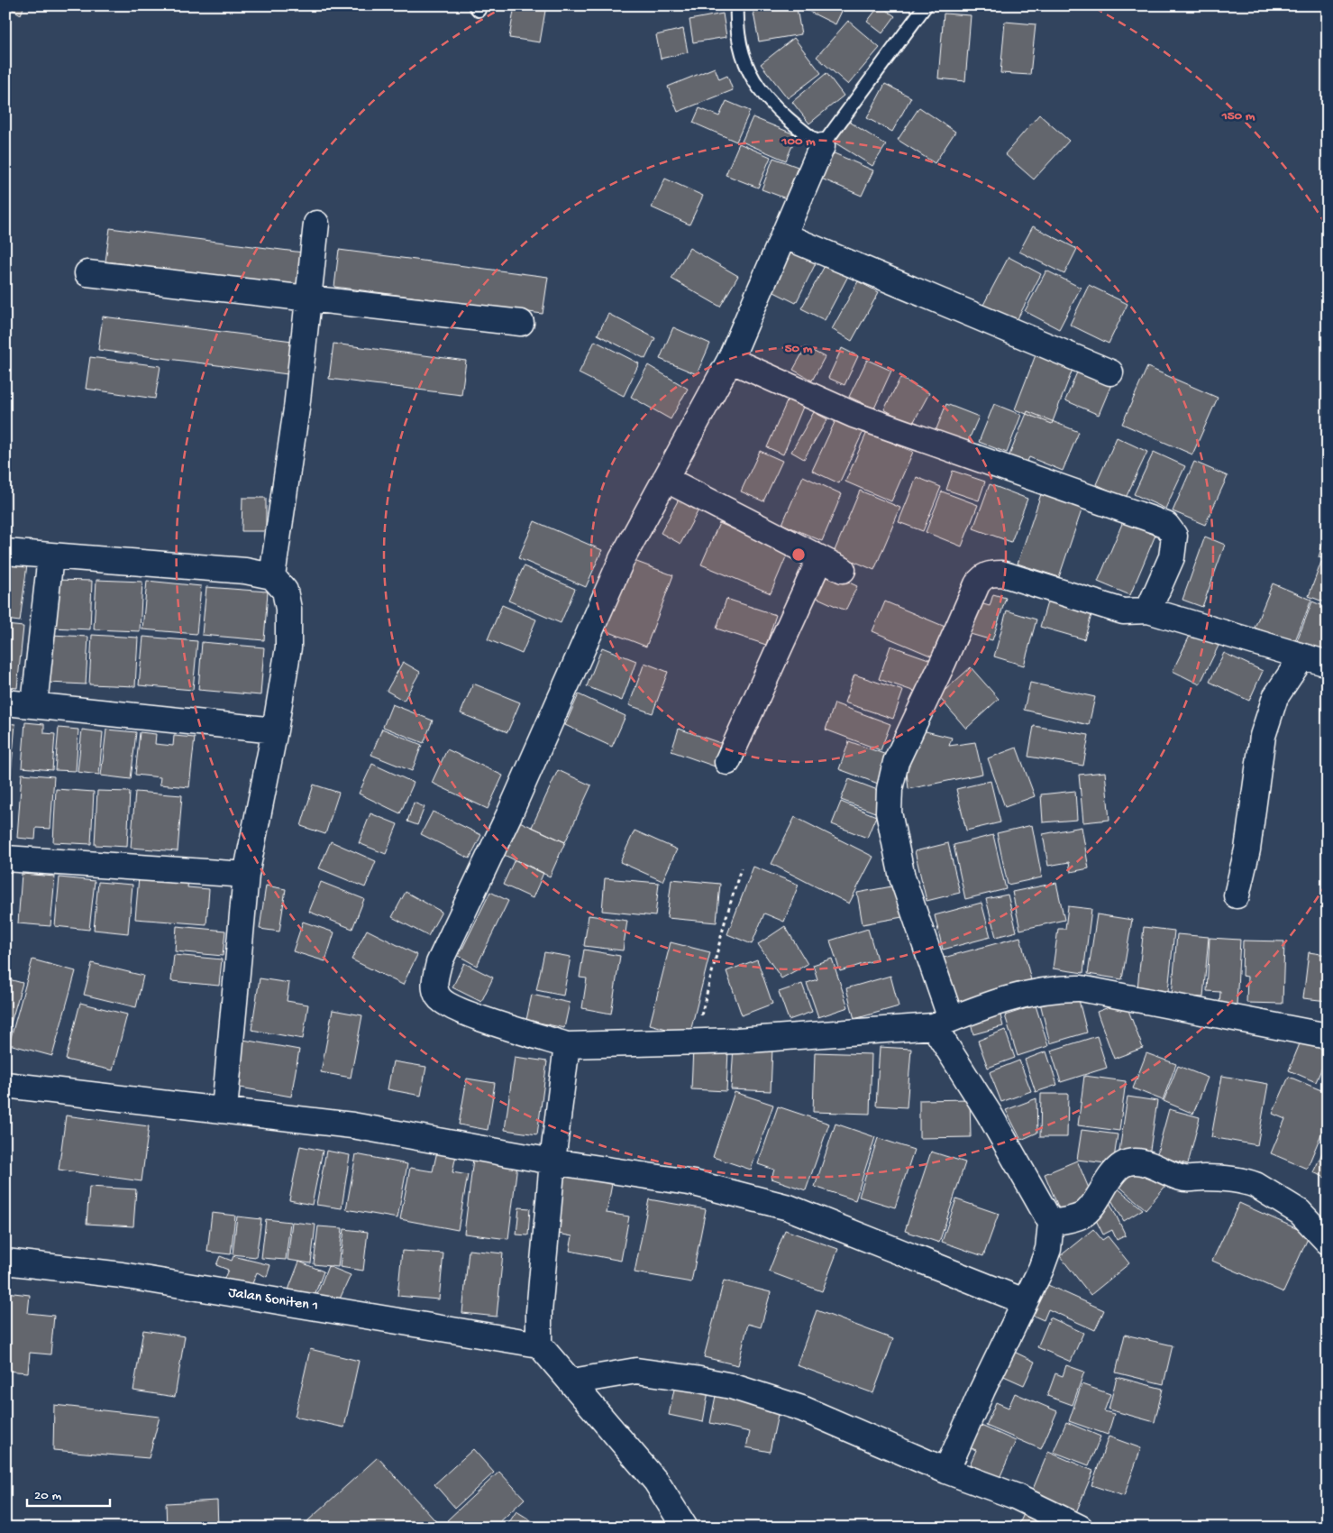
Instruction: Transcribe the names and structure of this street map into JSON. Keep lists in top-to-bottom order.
{
  "streets": {
    "street": ["Jalan Soniten 1"]
  },
  "scale_bar": "20 m",
  "rings": ["150 m", "100 m", "50 m"]
}
